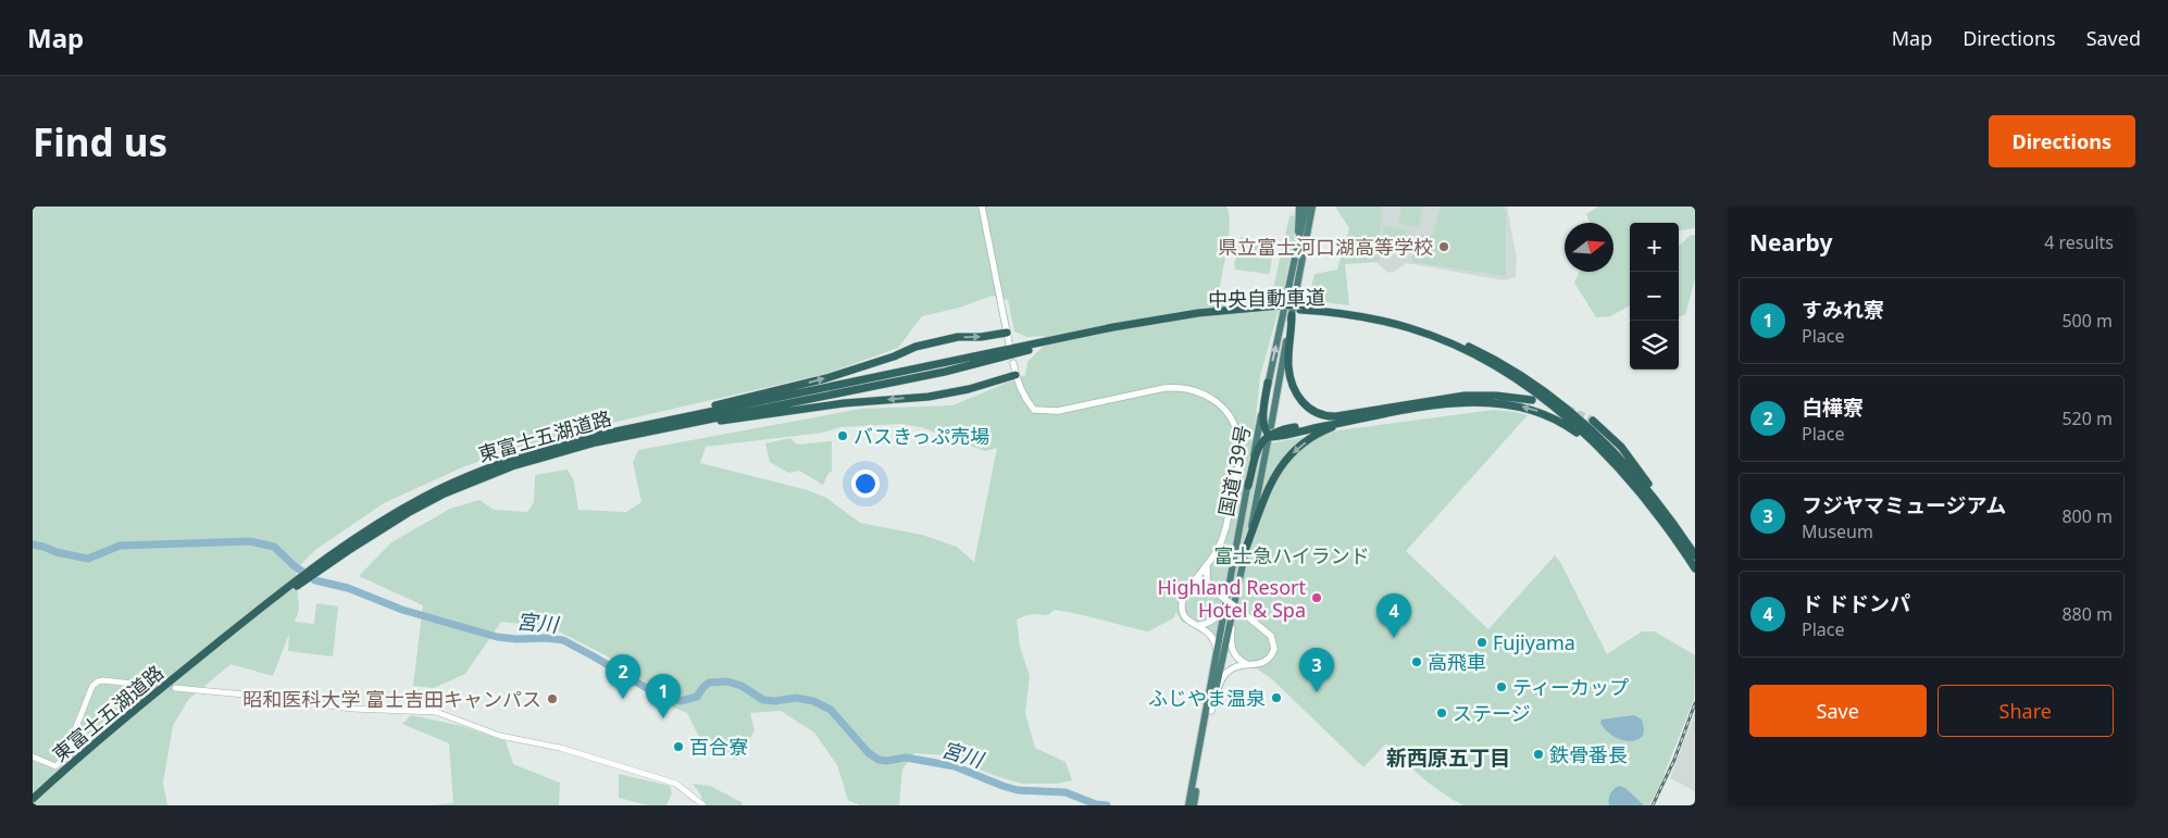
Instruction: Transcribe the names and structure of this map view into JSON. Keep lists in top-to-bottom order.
{
  "streets": {
    "highway": ["中央自動車道", "東富士五湖道路", "国道139号"]
  },
  "crossings": [
    ["中央自動車道", "東富士五湖道路"]
  ],
  "districts": ["新西原五丁目"],
  "water": ["宮川"],
  "parks": ["富士急ハイランド"],
  "places": [
    "県立富士河口湖高等学校",
    "バスきっぷ売場",
    "Highland Resort Hotel & Spa",
    "Fujiyama",
    "高飛車",
    "ティーカップ",
    "ふじやま温泉",
    "昭和医科大学 富士吉田キャンパス",
    "ステージ",
    "百合寮",
    "鉄骨番長"
  ],
  "north": "right",
  "page": {
    "header": "Map",
    "nav": ["Map", "Directions", "Saved"],
    "buttons": [
      "Directions",
      ["Save", "Share"]
    ],
    "title": "Find us",
    "heading": ["Nearby", "4 results"],
    "map_buttons": ["+", "−"],
    "list": [
      {
        "mark": "1",
        "name": "すみれ寮",
        "note": "Place",
        "value": "500 m"
      },
      {
        "mark": "2",
        "name": "白樺寮",
        "note": "Place",
        "value": "520 m"
      },
      {
        "mark": "3",
        "name": "フジヤマミュージアム",
        "note": "Museum",
        "value": "800 m"
      },
      {
        "mark": "4",
        "name": "ド ドドンパ",
        "note": "Place",
        "value": "880 m"
      }
    ],
    "pins": [
      "4",
      "3",
      "2",
      "1"
    ]
  }
}
